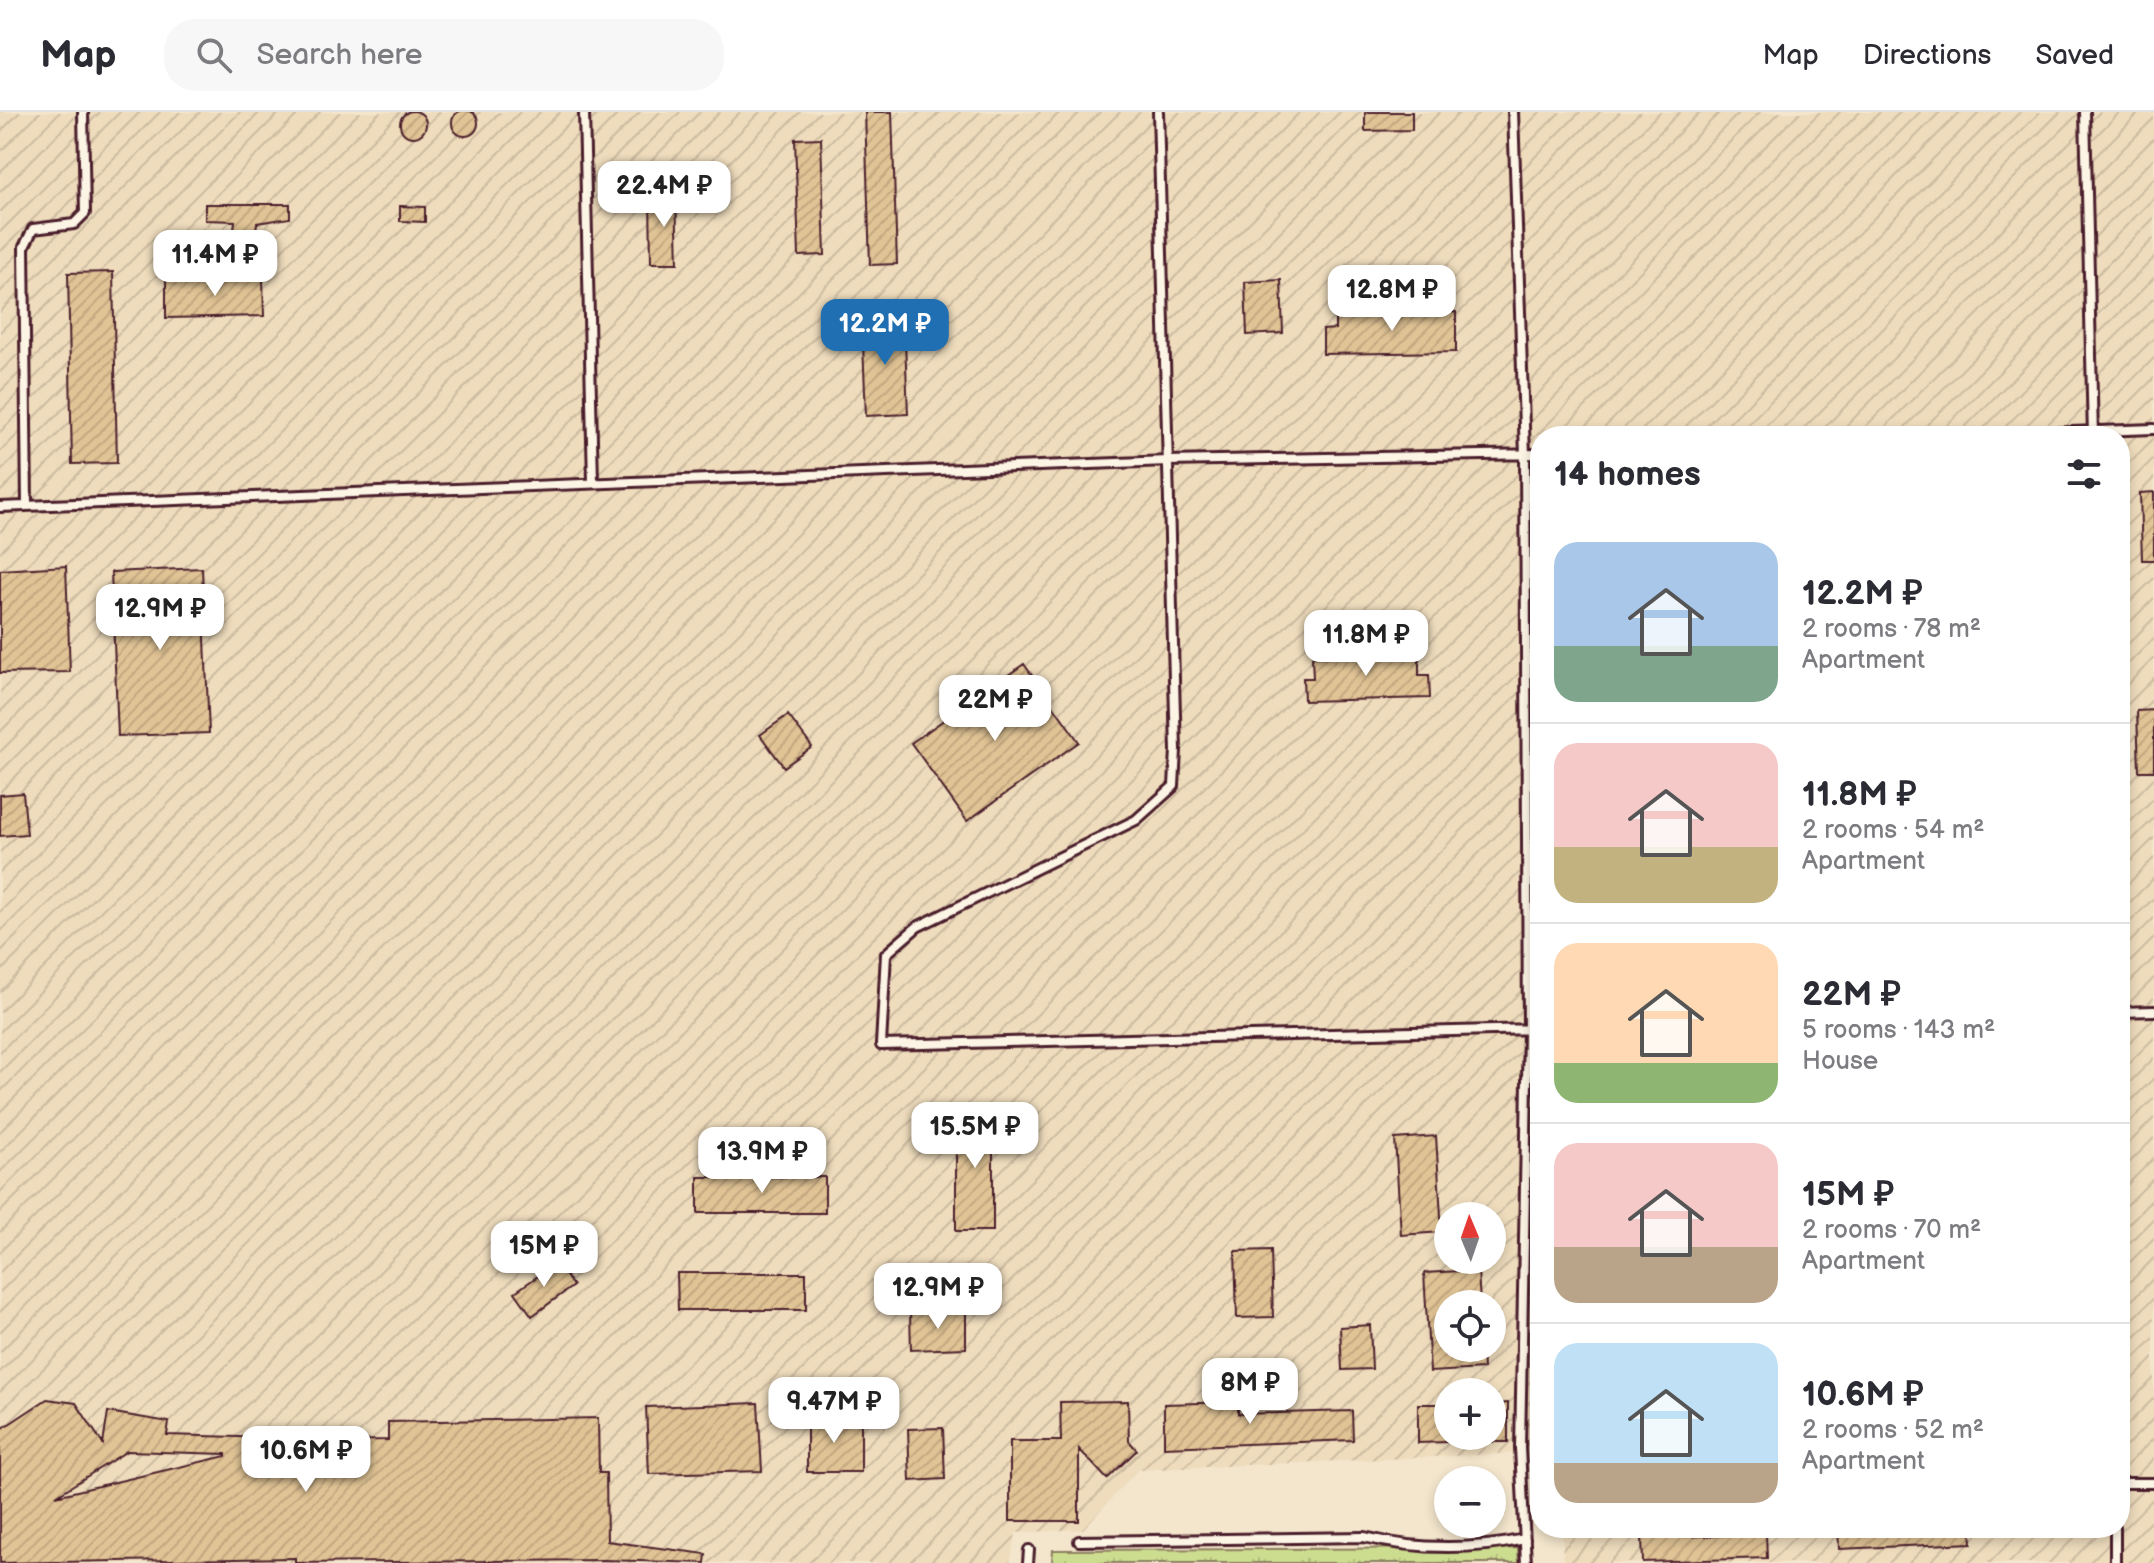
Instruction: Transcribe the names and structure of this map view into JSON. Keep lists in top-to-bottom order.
{
  "north": "top",
  "page": {
    "header": "Map",
    "search": "Search here",
    "nav": ["Map", "Directions", "Saved"],
    "price": [
      "22.4M ₽",
      "11.4M ₽",
      "12.8M ₽",
      "12.2M ₽",
      "12.9M ₽",
      "11.8M ₽",
      "22M ₽",
      "15.5M ₽",
      "13.9M ₽",
      "15M ₽",
      "12.9M ₽",
      "8M ₽",
      "9.47M ₽",
      "10.6M ₽"
    ],
    "heading": "14 homes",
    "list": [
      {
        "name": "12.2M ₽",
        "note": "2 rooms · 78 m² · Apartment"
      },
      {
        "name": "11.8M ₽",
        "note": "2 rooms · 54 m² · Apartment"
      },
      {
        "name": "22M ₽",
        "note": "5 rooms · 143 m² · House"
      },
      {
        "name": "15M ₽",
        "note": "2 rooms · 70 m² · Apartment"
      },
      {
        "name": "10.6M ₽",
        "note": "2 rooms · 52 m² · Apartment"
      }
    ],
    "map_buttons": ["+", "−"]
  }
}
